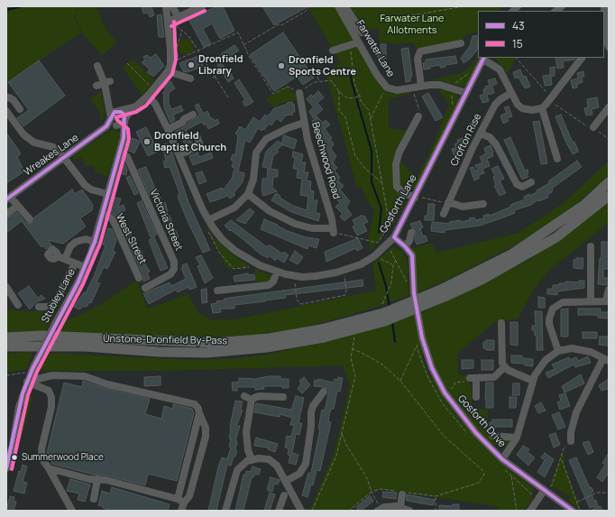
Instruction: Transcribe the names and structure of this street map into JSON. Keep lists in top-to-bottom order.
{
  "streets": {
    "highway": ["Unstone-Dronfield By-Pass"],
    "street": [
      "Farwater Lane",
      "Crofton Rise",
      "Wreakes Lane",
      "Beechwood Road",
      "Gosforth Lane",
      "Victoria Street",
      "West Street",
      "Stubley Lane",
      "Gosforth Drive"
    ]
  },
  "crossings": [
    ["Farwater Lane", "Gosforth Lane"],
    ["Wreakes Lane", "Gosforth Lane"],
    ["Wreakes Lane", "Stubley Lane"],
    ["Gosforth Lane", "Gosforth Drive"],
    ["Victoria Street", "Stubley Lane"],
    ["West Street", "Stubley Lane"]
  ],
  "parks": ["Farwater Lane Allotments"],
  "places": [
    "Dronfield Library",
    "Dronfield Sports Centre",
    "Dronfield Baptist Church",
    "Summerwood Place"
  ],
  "lines": ["transit line 15", "transit line 43"],
  "legend": ["43", "15"]
}
